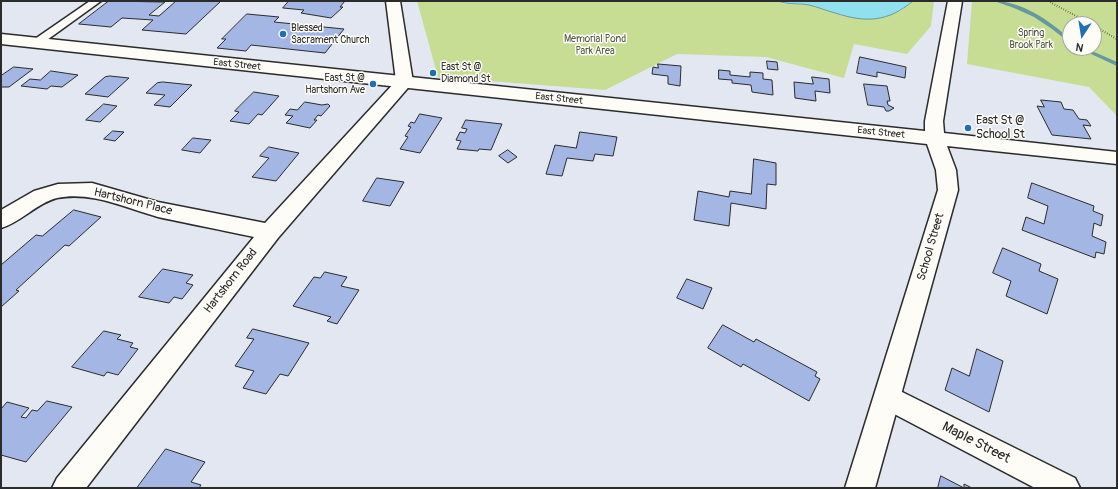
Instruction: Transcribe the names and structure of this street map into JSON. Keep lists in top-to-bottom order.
{
  "streets": {
    "street": [
      "East Street",
      "Hartshorn Place",
      "School Street",
      "Hartshorn Road",
      "Maple Street"
    ]
  },
  "crossings": [
    ["East Street", "School Street"],
    ["East Street", "Hartshorn Road"],
    ["Hartshorn Place", "Hartshorn Road"],
    ["School Street", "Maple Street"]
  ],
  "parks": ["Spring Brook Park", "Memorial Pond Park Area"],
  "places": [
    "Blessed Sacrament Church",
    "East St @ Diamond St",
    "East St @ Hartshorn Ave",
    "East St @ School St"
  ],
  "north": "bottom"
}
